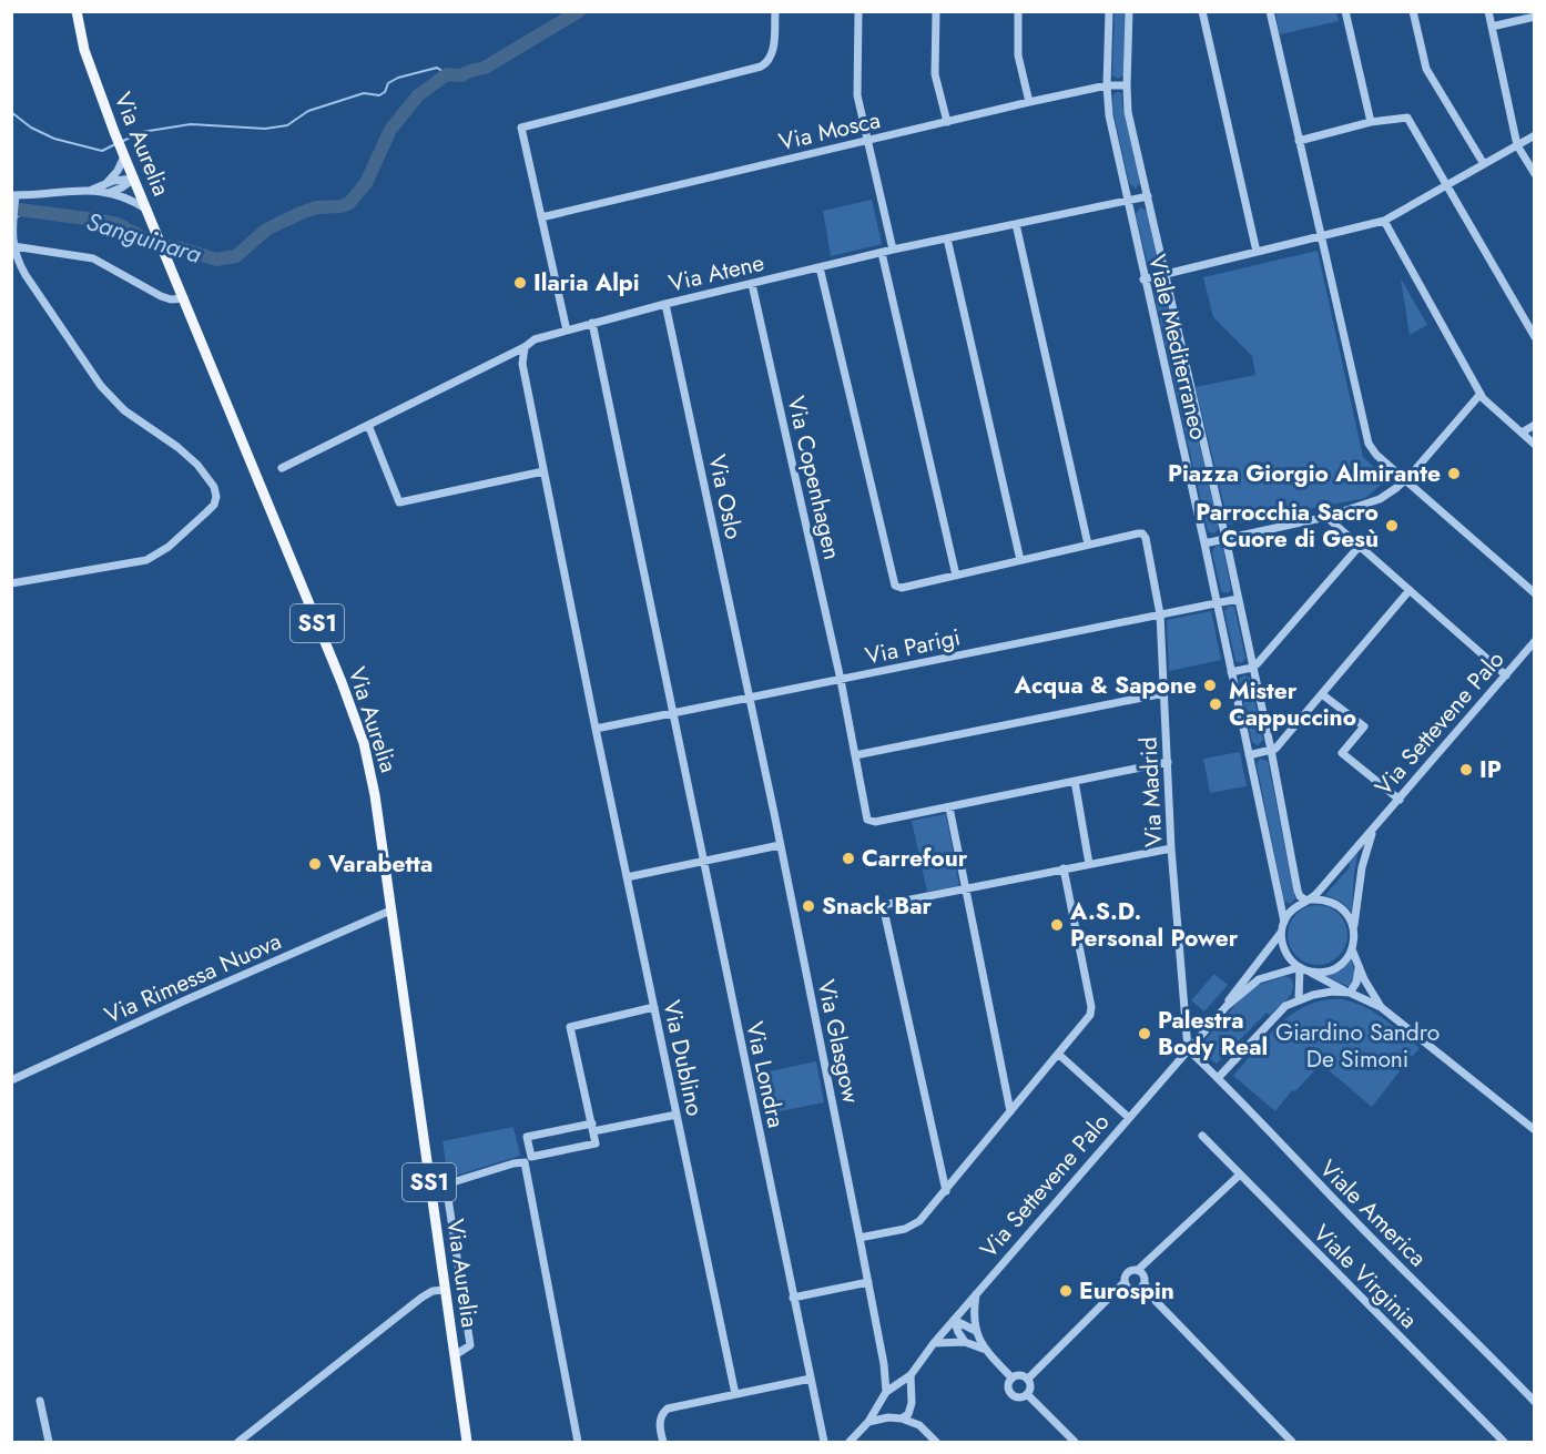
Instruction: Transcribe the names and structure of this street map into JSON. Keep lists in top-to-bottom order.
{
  "streets": {
    "main road": ["Via Aurelia", "SS1"],
    "street": [
      "Via Mosca",
      "Via Atene",
      "Viale Mediterraneo",
      "Via Copenhagen",
      "Via Oslo",
      "Via Parigi",
      "Via Settevene Palo",
      "Via Madrid",
      "Via Rimessa Nuova",
      "Via Glasgow",
      "Via Dublino",
      "Via Londra",
      "Viale America",
      "Viale Virginia"
    ]
  },
  "crossings": [
    ["Via Mosca", "Viale Mediterraneo"],
    ["Via Aurelia", "Via Rimessa Nuova"],
    ["Via Atene", "Viale Mediterraneo"],
    ["Via Atene", "Via Copenhagen"],
    ["Via Atene", "Via Oslo"],
    ["Via Atene", "Via Dublino"],
    ["Via Atene", "Via Londra"],
    ["Viale Mediterraneo", "Via Parigi"],
    ["Viale Mediterraneo", "Via Settevene Palo"],
    ["Via Copenhagen", "Via Parigi"],
    ["Via Oslo", "Via Parigi"],
    ["Via Oslo", "Via Glasgow"],
    ["Via Parigi", "Via Madrid"],
    ["Via Parigi", "Via Glasgow"],
    ["Via Parigi", "Via Dublino"],
    ["Via Parigi", "Via Londra"],
    ["Via Settevene Palo", "Via Madrid"],
    ["Via Settevene Palo", "Via Glasgow"],
    ["Via Settevene Palo", "Viale America"],
    ["Via Madrid", "Viale America"]
  ],
  "water": ["Sanguinara"],
  "parks": ["Giardino Sandro De Simoni"],
  "places": [
    "Ilaria Alpi",
    "Piazza Giorgio Almirante",
    "Parrocchia Sacro Cuore di Gesù",
    "Acqua & Sapone",
    "Mister Cappuccino",
    "IP",
    "Carrefour",
    "Varabetta",
    "Snack Bar",
    "A.S.D. Personal Power",
    "Palestra Body Real",
    "Eurospin"
  ]
}
